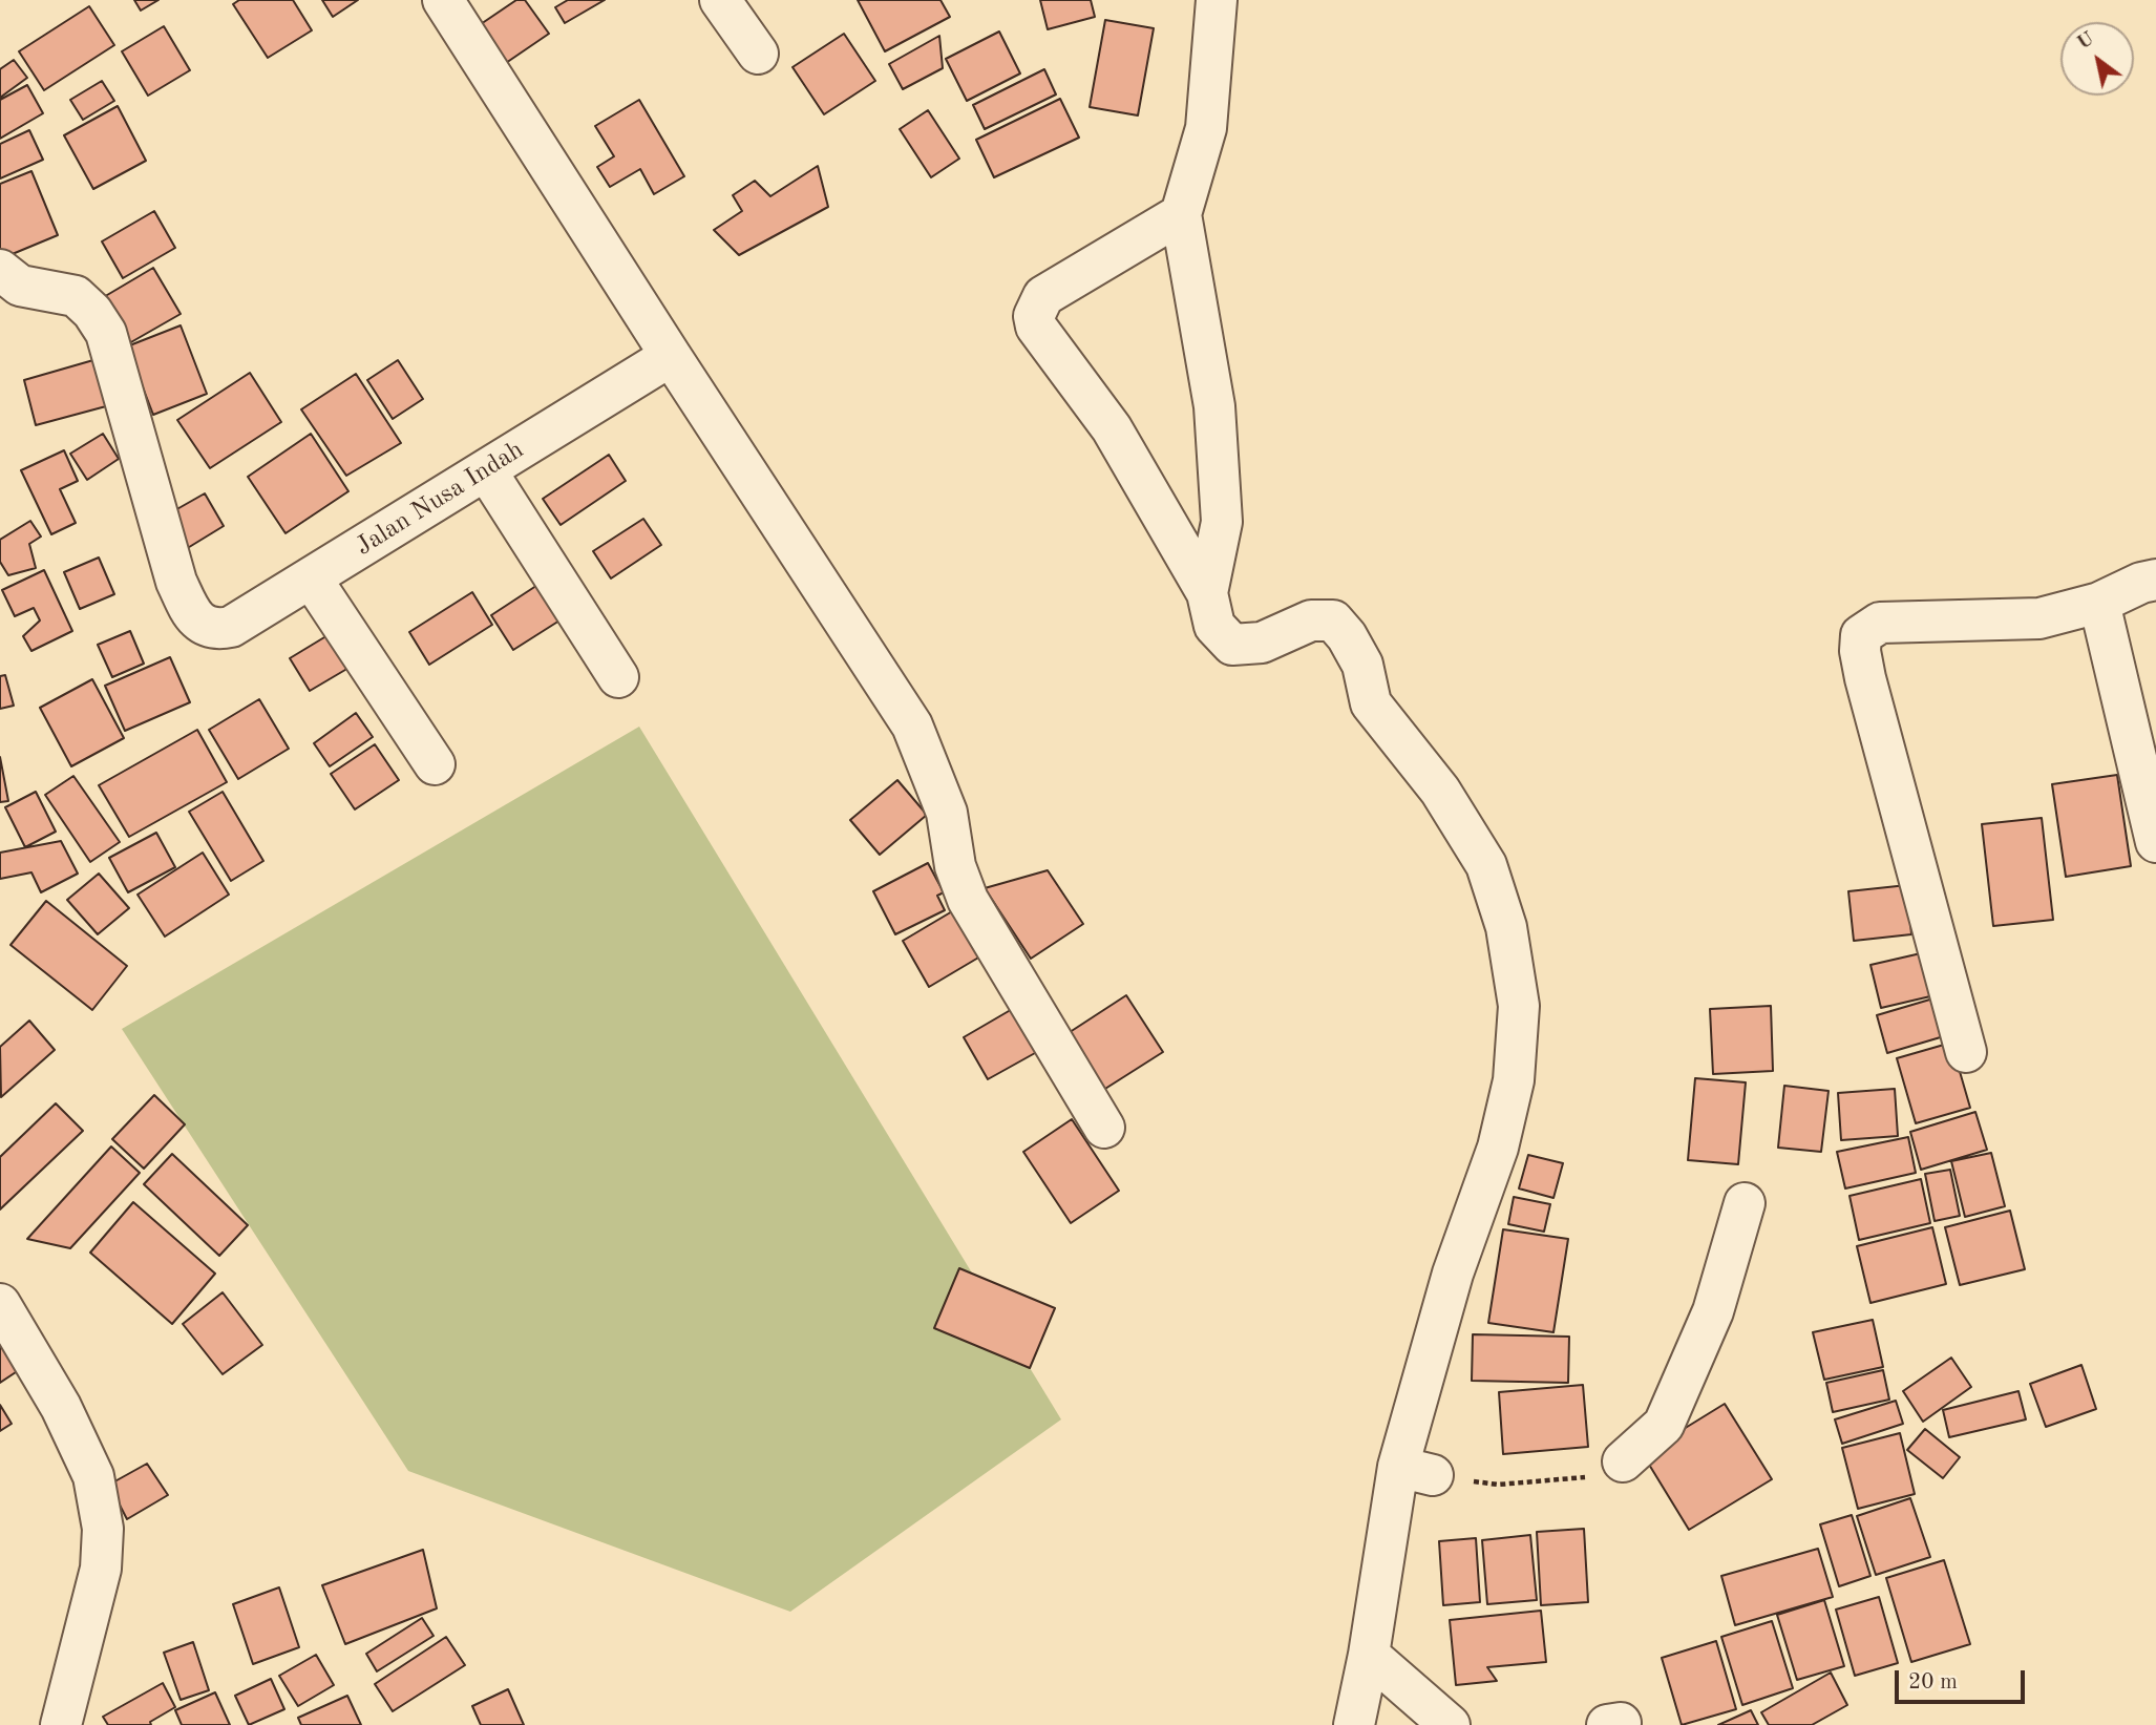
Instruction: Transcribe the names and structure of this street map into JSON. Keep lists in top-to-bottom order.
{
  "streets": {
    "street": ["Jalan Nusa Indah"]
  },
  "scale_bar": "20 m",
  "north": "top left"
}
